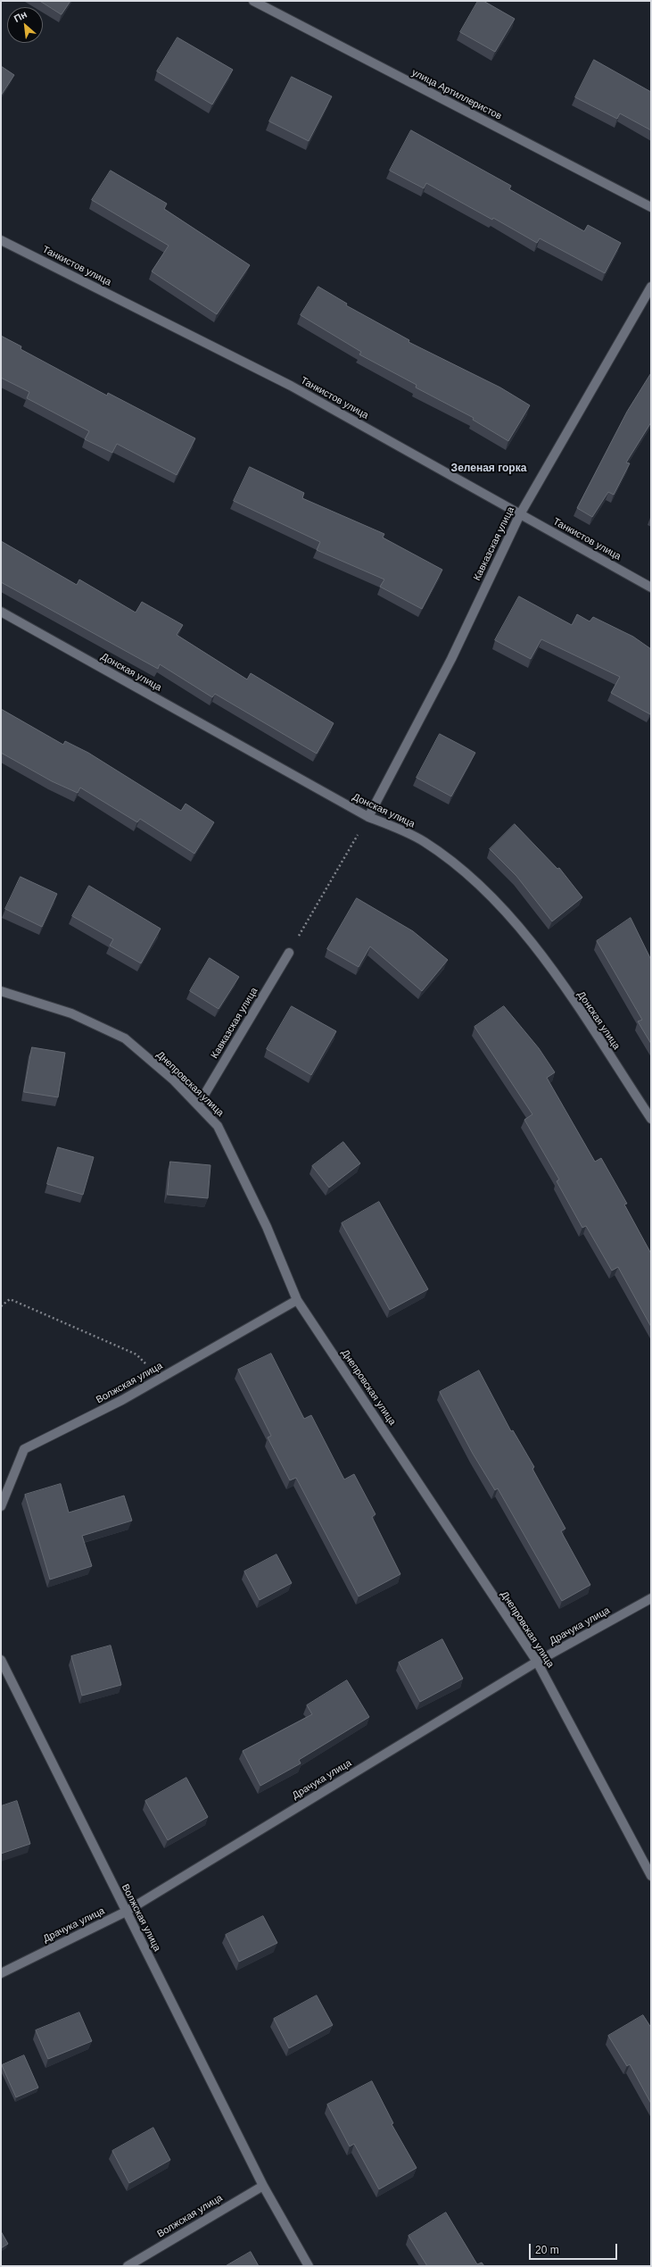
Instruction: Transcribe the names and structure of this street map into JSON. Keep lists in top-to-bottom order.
{
  "streets": {
    "street": [
      "улица Артиллеристов",
      "Танкистов улица",
      "Кавказская улица",
      "Донская улица",
      "Днепровская улица",
      "Волжская улица",
      "Драчука улица"
    ]
  },
  "crossings": [
    ["Танкистов улица", "Кавказская улица"],
    ["Кавказская улица", "Донская улица"],
    ["Кавказская улица", "Днепровская улица"],
    ["Днепровская улица", "Волжская улица"],
    ["Днепровская улица", "Драчука улица"],
    ["Волжская улица", "Драчука улица"]
  ],
  "districts": ["Зеленая горка"],
  "scale_bar": "20 m",
  "north": "top left"
}
